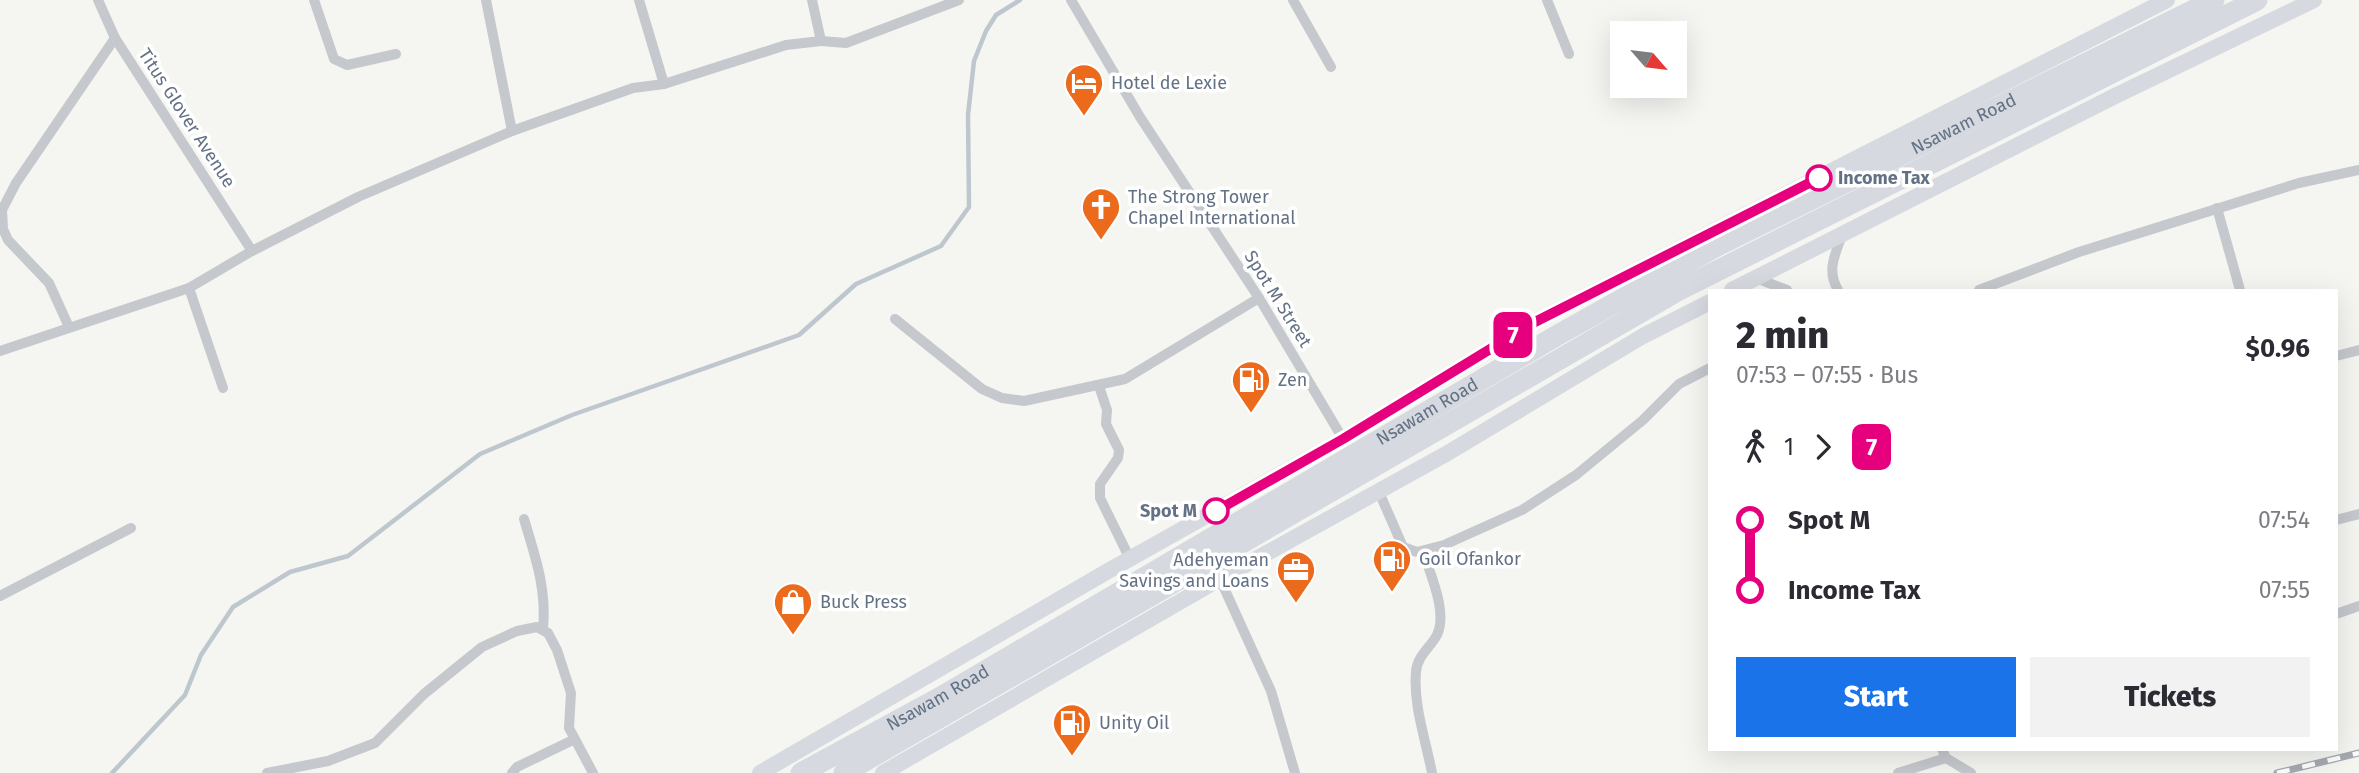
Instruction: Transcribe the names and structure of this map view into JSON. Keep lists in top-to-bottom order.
{
  "streets": {
    "highway": ["Nsawam Road"],
    "street": ["Titus Glover Avenue", "Spot M Street"]
  },
  "places": {
    "hotel": ["Hotel de Lexie"],
    "other": ["Income Tax", "Spot M"],
    "church": ["The Strong Tower Chapel International"],
    "fuel station": ["Zen", "Goil Ofankor", "Unity Oil"],
    "office": ["Adehyeman Savings and Loans"],
    "shop": ["Buck Press"]
  },
  "lines": ["bus line 7"],
  "north": "bottom right",
  "page": {
    "on_map": "7",
    "heading": ["2 min", "07:53 – 07:55 · Bus", "$0.96"],
    "legs": ["1", "7"],
    "list": [
      {
        "name": "Spot M",
        "value": "07:54"
      },
      {
        "name": "Income Tax",
        "value": "07:55"
      }
    ],
    "buttons": ["Start", "Tickets"]
  }
}
